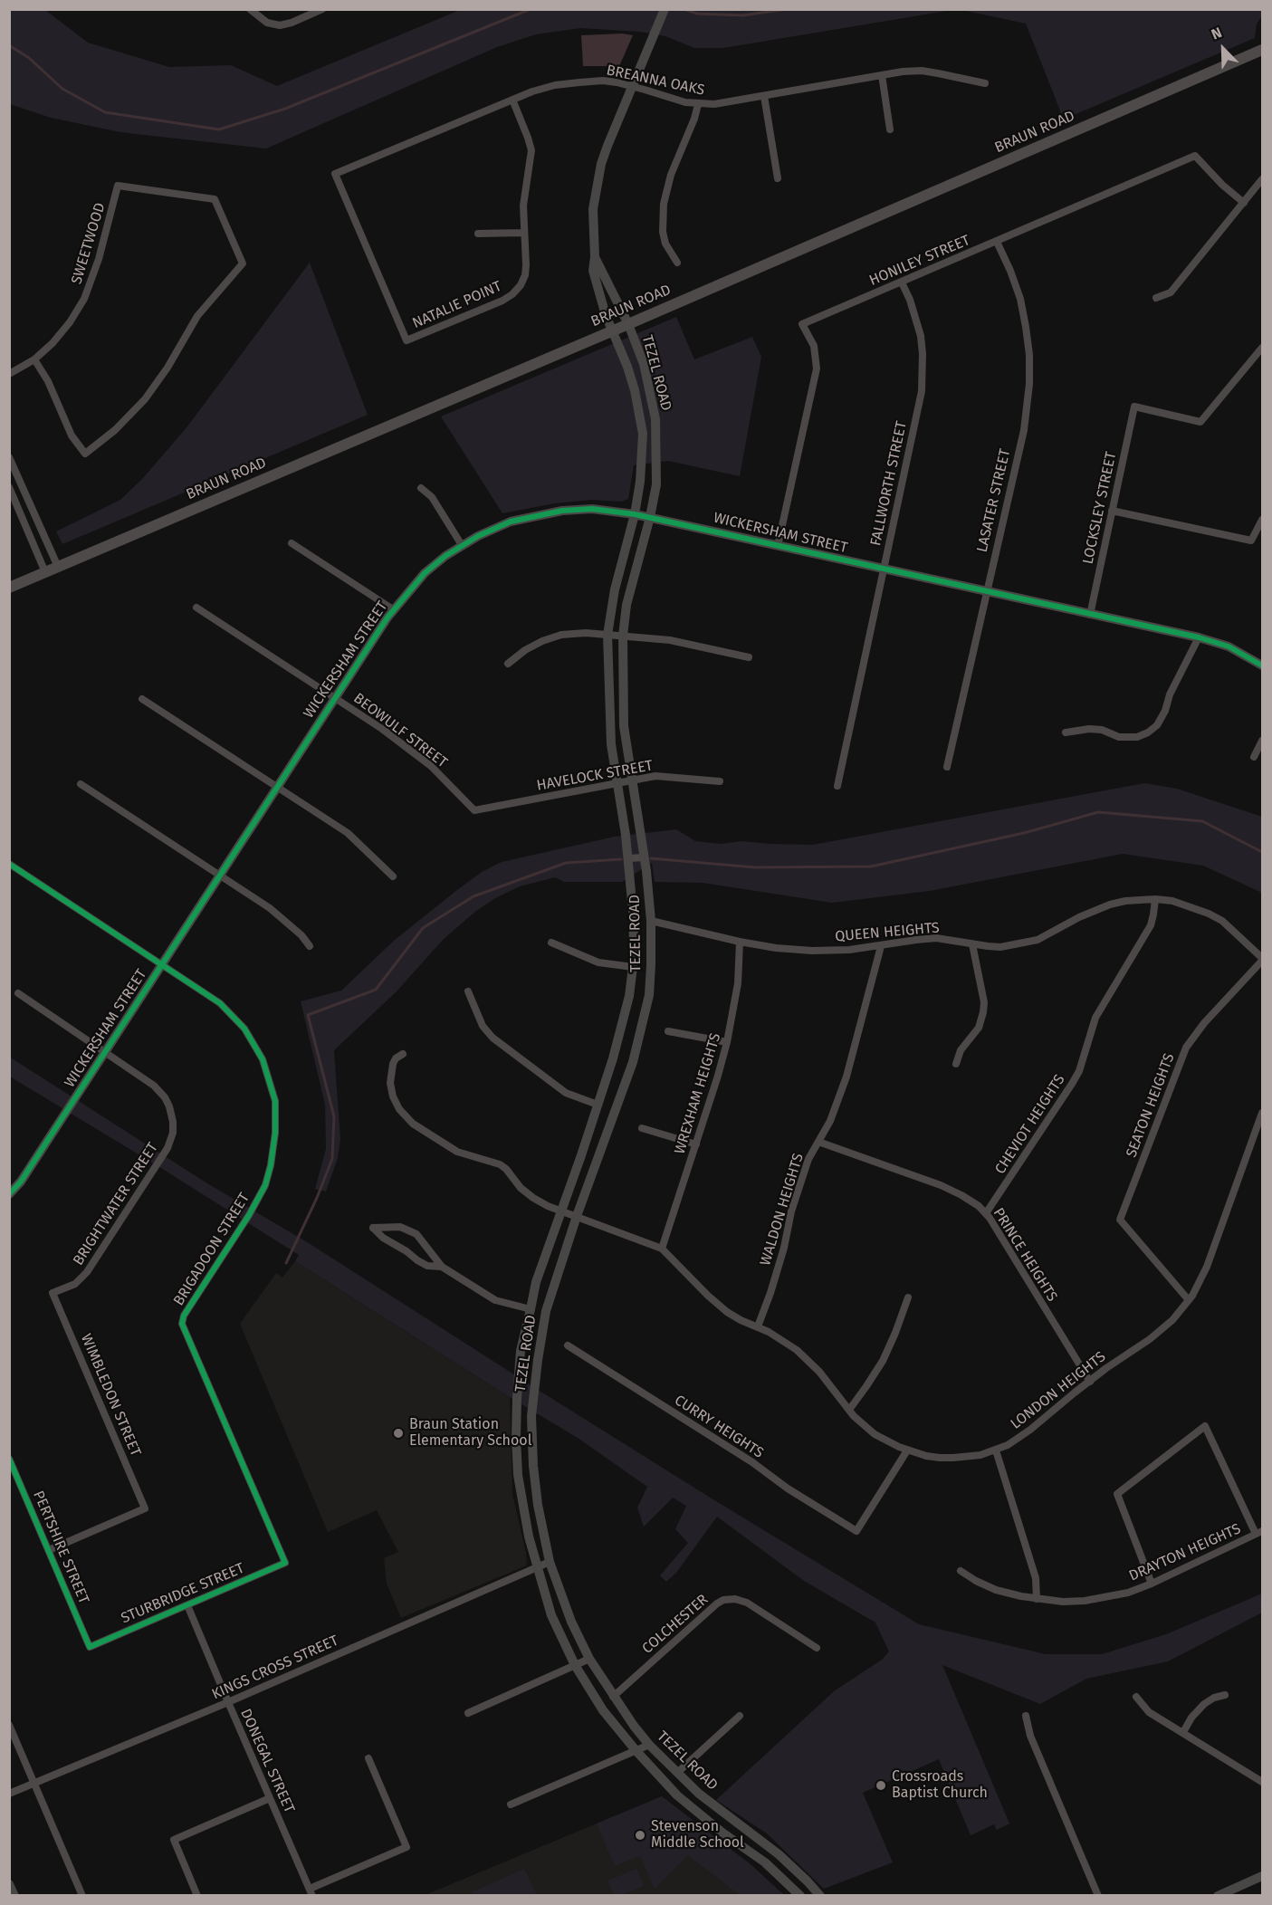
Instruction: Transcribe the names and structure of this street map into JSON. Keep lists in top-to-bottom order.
{
  "streets": {
    "main road": ["BRAUN ROAD", "TEZEL ROAD", "WICKERSHAM STREET"],
    "street": [
      "BREANNA OAKS",
      "SWEETWOOD",
      "HONILEY STREET",
      "NATALIE POINT",
      "FALLWORTH STREET",
      "LASATER STREET",
      "LOCKSLEY STREET",
      "BEOWULF STREET",
      "HAVELOCK STREET",
      "QUEEN HEIGHTS",
      "WREXHAM HEIGHTS",
      "SEATON HEIGHTS",
      "CHEVIOT HEIGHTS",
      "BRIGHTWATER STREET",
      "WALDON HEIGHTS",
      "BRIGADOON STREET",
      "PRINCE HEIGHTS",
      "LONDON HEIGHTS",
      "WIMBLEDON STREET",
      "CURRY HEIGHTS",
      "PERTSHIRE STREET",
      "DRAYTON HEIGHTS",
      "STURBRIDGE STREET",
      "COLCHESTER",
      "KINGS CROSS STREET",
      "DONEGAL STREET"
    ]
  },
  "crossings": [
    ["BREANNA OAKS", "NATALIE POINT"],
    ["BREANNA OAKS", "TEZEL ROAD"],
    ["BRAUN ROAD", "TEZEL ROAD"],
    ["HONILEY STREET", "FALLWORTH STREET"],
    ["HONILEY STREET", "LASATER STREET"],
    ["HONILEY STREET", "WICKERSHAM STREET"],
    ["TEZEL ROAD", "WICKERSHAM STREET"],
    ["TEZEL ROAD", "HAVELOCK STREET"],
    ["TEZEL ROAD", "QUEEN HEIGHTS"],
    ["TEZEL ROAD", "LONDON HEIGHTS"],
    ["TEZEL ROAD", "COLCHESTER"],
    ["TEZEL ROAD", "KINGS CROSS STREET"],
    ["FALLWORTH STREET", "WICKERSHAM STREET"],
    ["LASATER STREET", "WICKERSHAM STREET"],
    ["LOCKSLEY STREET", "WICKERSHAM STREET"],
    ["WICKERSHAM STREET", "BEOWULF STREET"],
    ["WICKERSHAM STREET", "BRIGHTWATER STREET"],
    ["WICKERSHAM STREET", "BRIGADOON STREET"],
    ["BEOWULF STREET", "HAVELOCK STREET"],
    ["QUEEN HEIGHTS", "WREXHAM HEIGHTS"],
    ["QUEEN HEIGHTS", "SEATON HEIGHTS"],
    ["QUEEN HEIGHTS", "CHEVIOT HEIGHTS"],
    ["QUEEN HEIGHTS", "WALDON HEIGHTS"],
    ["WREXHAM HEIGHTS", "LONDON HEIGHTS"],
    ["SEATON HEIGHTS", "LONDON HEIGHTS"],
    ["CHEVIOT HEIGHTS", "PRINCE HEIGHTS"],
    ["BRIGHTWATER STREET", "WIMBLEDON STREET"],
    ["WALDON HEIGHTS", "PRINCE HEIGHTS"],
    ["WALDON HEIGHTS", "LONDON HEIGHTS"],
    ["BRIGADOON STREET", "STURBRIDGE STREET"],
    ["PRINCE HEIGHTS", "LONDON HEIGHTS"],
    ["LONDON HEIGHTS", "CURRY HEIGHTS"],
    ["WIMBLEDON STREET", "PERTSHIRE STREET"],
    ["PERTSHIRE STREET", "STURBRIDGE STREET"],
    ["STURBRIDGE STREET", "DONEGAL STREET"],
    ["KINGS CROSS STREET", "DONEGAL STREET"]
  ],
  "places": ["Braun Station Elementary School", "Crossroads Baptist Church", "Stevenson Middle School"],
  "north": "top left"
}
